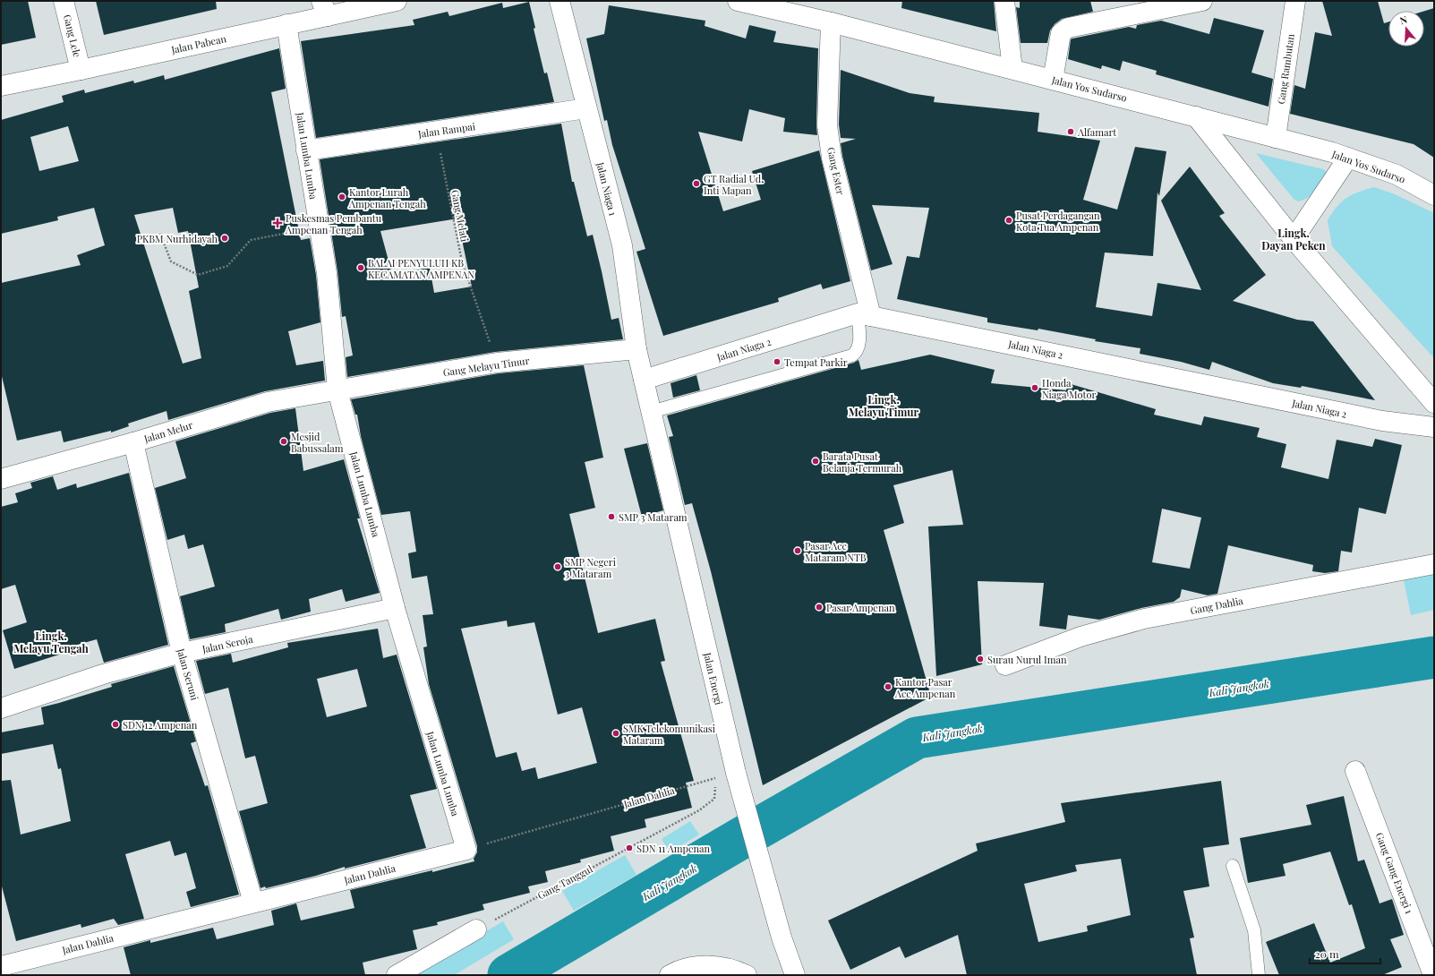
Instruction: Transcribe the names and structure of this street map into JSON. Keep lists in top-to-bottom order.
{
  "streets": {
    "main road": [
      "Gang Lele",
      "Jalan Pabean",
      "Gang Rambutan",
      "Jalan Yos Sudarso",
      "Jalan Rampai",
      "Jalan Lumba Lumba",
      "Gang Ester",
      "Jalan Niaga 1",
      "Jalan Niaga 2",
      "Gang Melayu Timur",
      "Jalan Melur",
      "Gang Dahlia",
      "Jalan Seroja",
      "Jalan Seruni",
      "Jalan Energi",
      "Jalan Dahlia",
      "Gang Gang Energi 1"
    ],
    "path": ["Gang Melati", "Gang Tanggul"]
  },
  "crossings": [
    ["Gang Lele", "Jalan Pabean"],
    ["Jalan Pabean", "Jalan Lumba Lumba"],
    ["Gang Rambutan", "Jalan Yos Sudarso"],
    ["Jalan Yos Sudarso", "Gang Ester"],
    ["Jalan Rampai", "Jalan Lumba Lumba"],
    ["Jalan Rampai", "Jalan Niaga 1"],
    ["Jalan Rampai", "Gang Melati"],
    ["Jalan Lumba Lumba", "Gang Melayu Timur"],
    ["Jalan Lumba Lumba", "Jalan Melur"],
    ["Jalan Lumba Lumba", "Jalan Seroja"],
    ["Jalan Lumba Lumba", "Jalan Dahlia"],
    ["Gang Ester", "Jalan Niaga 2"],
    ["Jalan Niaga 1", "Jalan Niaga 2"],
    ["Jalan Niaga 1", "Gang Melayu Timur"],
    ["Jalan Niaga 1", "Jalan Energi"],
    ["Gang Melati", "Gang Melayu Timur"],
    ["Jalan Niaga 2", "Jalan Energi"],
    ["Gang Melayu Timur", "Jalan Melur"],
    ["Jalan Melur", "Jalan Seruni"],
    ["Jalan Seroja", "Jalan Seruni"],
    ["Jalan Seruni", "Jalan Dahlia"],
    ["Jalan Dahlia", "Gang Tanggul"]
  ],
  "districts": ["Lingk. Dayan Peken", "Lingk. Melayu Timur", "Lingk. Melayu Tengah"],
  "water": ["Kali Jangkok"],
  "places": {
    "other": [
      "Alfamart",
      "GT Radial Ud. Inti Mapan",
      "Kantor Lurah Ampenan Tengah",
      "Pusat Perdagangan Kota Tua Ampenan",
      "PKBM Nurhidayah",
      "BALAI PENYULUH KB KECAMATAN AMPENAN",
      "Tempat Parkir",
      "Honda Niaga Motor",
      "Mesjid Babussalam",
      "Barata Pusat Belanja Termurah",
      "SMP 3 Mataram",
      "Pasar Acc Mataram NTB",
      "SMP Negeri 3 Mataram",
      "Pasar Ampenan",
      "Surau Nurul Iman",
      "Kantor Pasar Acc Ampenan",
      "SDN 12 Ampenan",
      "SMK Telekomunikasi Mataram",
      "SDN 11 Ampenan"
    ],
    "health": ["Puskesmas Pembantu Ampenan Tengah"]
  },
  "scale_bar": "20 m",
  "north": "top"
}
